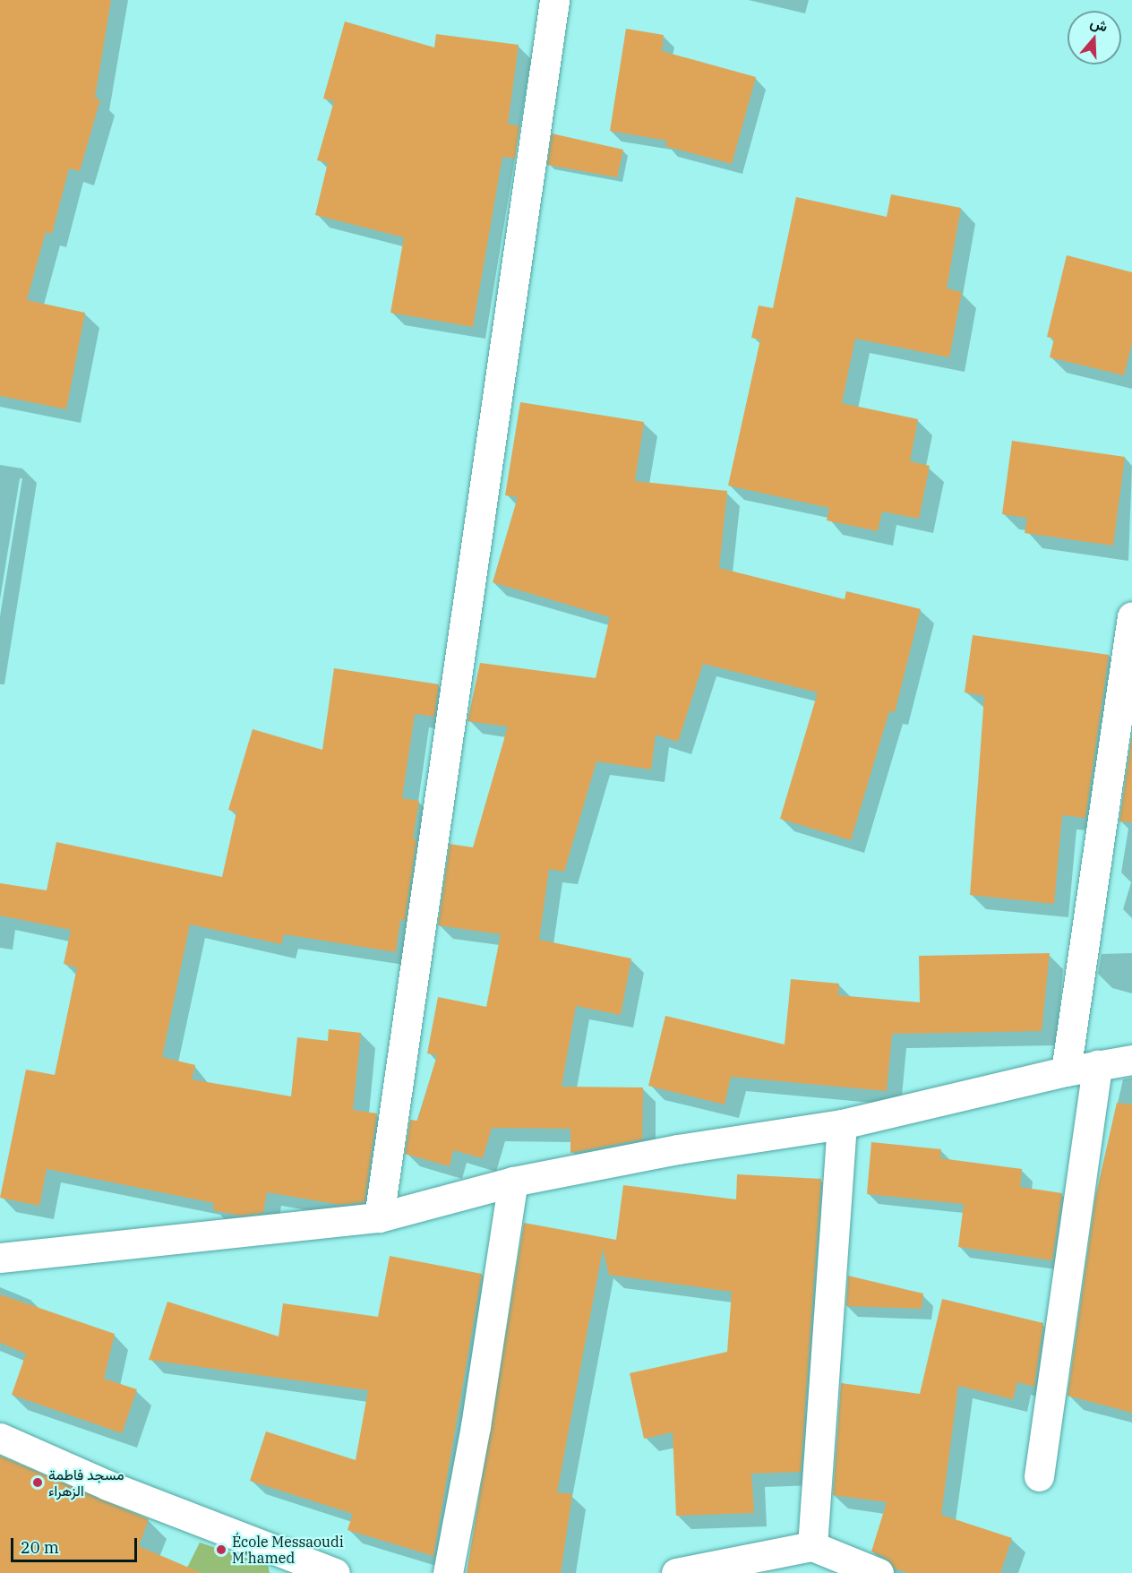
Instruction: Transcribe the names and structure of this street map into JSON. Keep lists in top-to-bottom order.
{
  "places": ["مسجد فاطمة الزهراء", "École Messaoudi M'hamed"],
  "scale_bar": "20 m",
  "north": "top"
}
